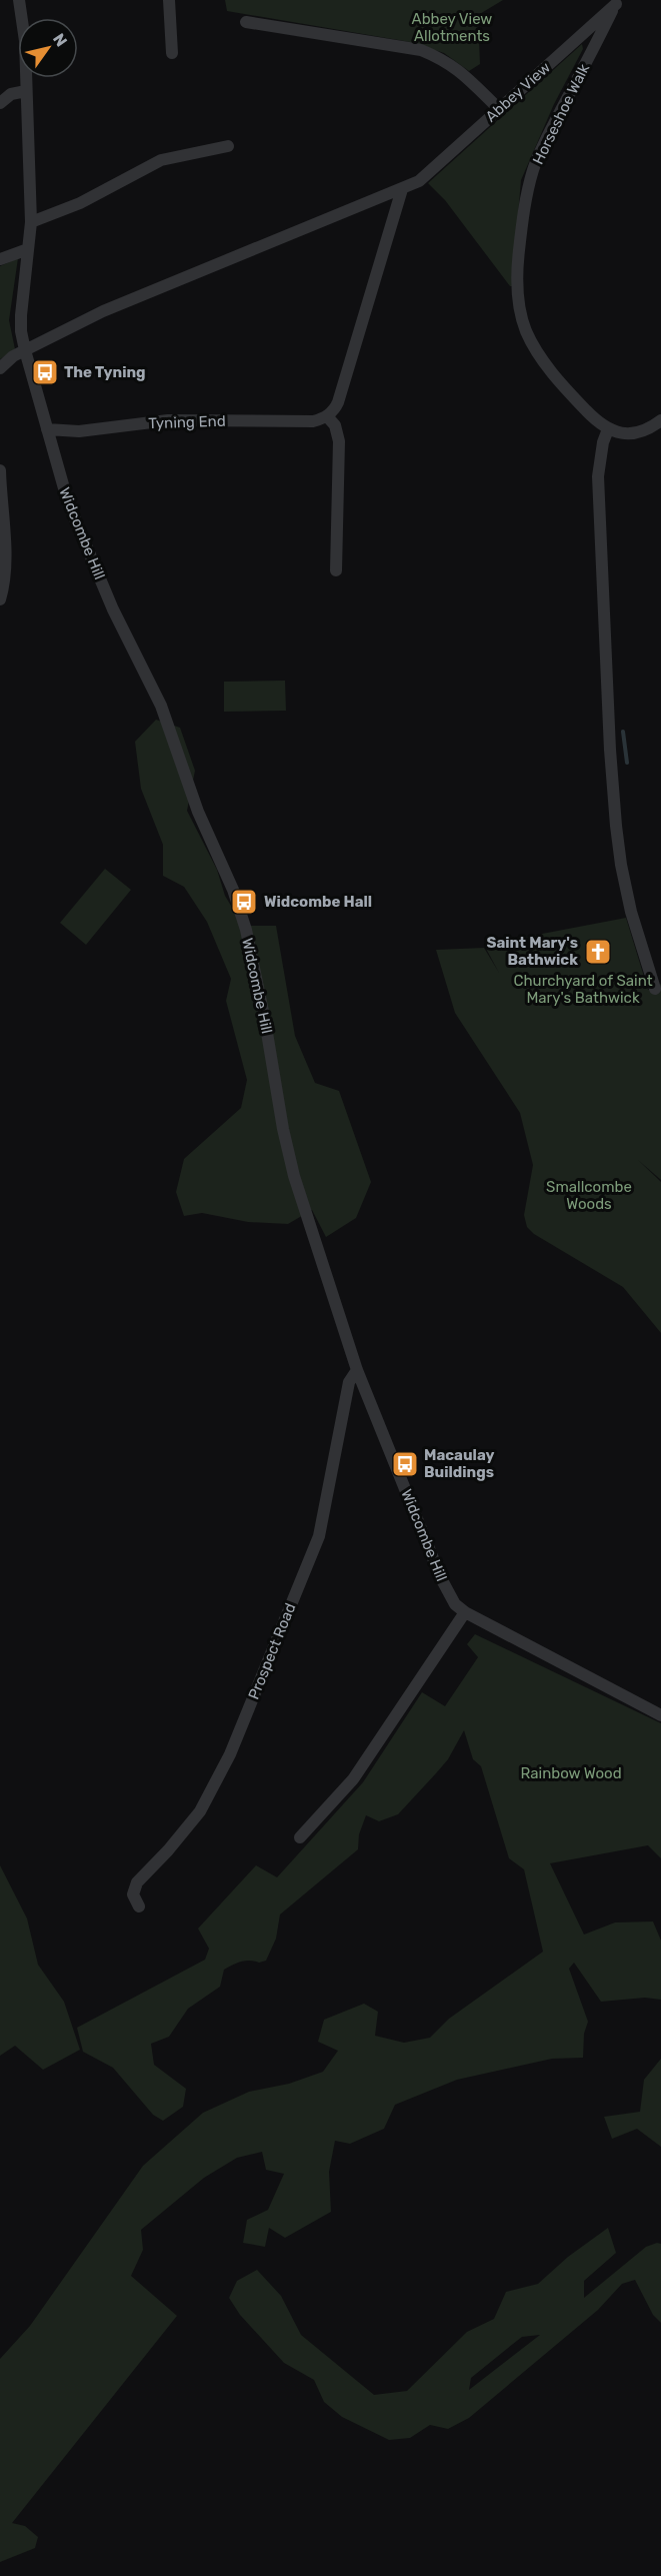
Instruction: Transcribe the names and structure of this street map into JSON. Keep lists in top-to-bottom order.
{
  "streets": {
    "street": [
      "Abbey View",
      "Horseshoe Walk",
      "Tyning End",
      "Widcombe Hill",
      "Prospect Road"
    ]
  },
  "crossings": [
    ["Abbey View", "Horseshoe Walk"],
    ["Tyning End", "Widcombe Hill"],
    ["Widcombe Hill", "Prospect Road"]
  ],
  "parks": [
    "Abbey View Allotments",
    "Churchyard of Saint Mary's Bathwick",
    "Smallcombe Woods",
    "Rainbow Wood"
  ],
  "places": {
    "bus stop": ["The Tyning", "Widcombe Hall", "Macaulay Buildings"],
    "church": ["Saint Mary's Bathwick"]
  },
  "north": "top right"
}
